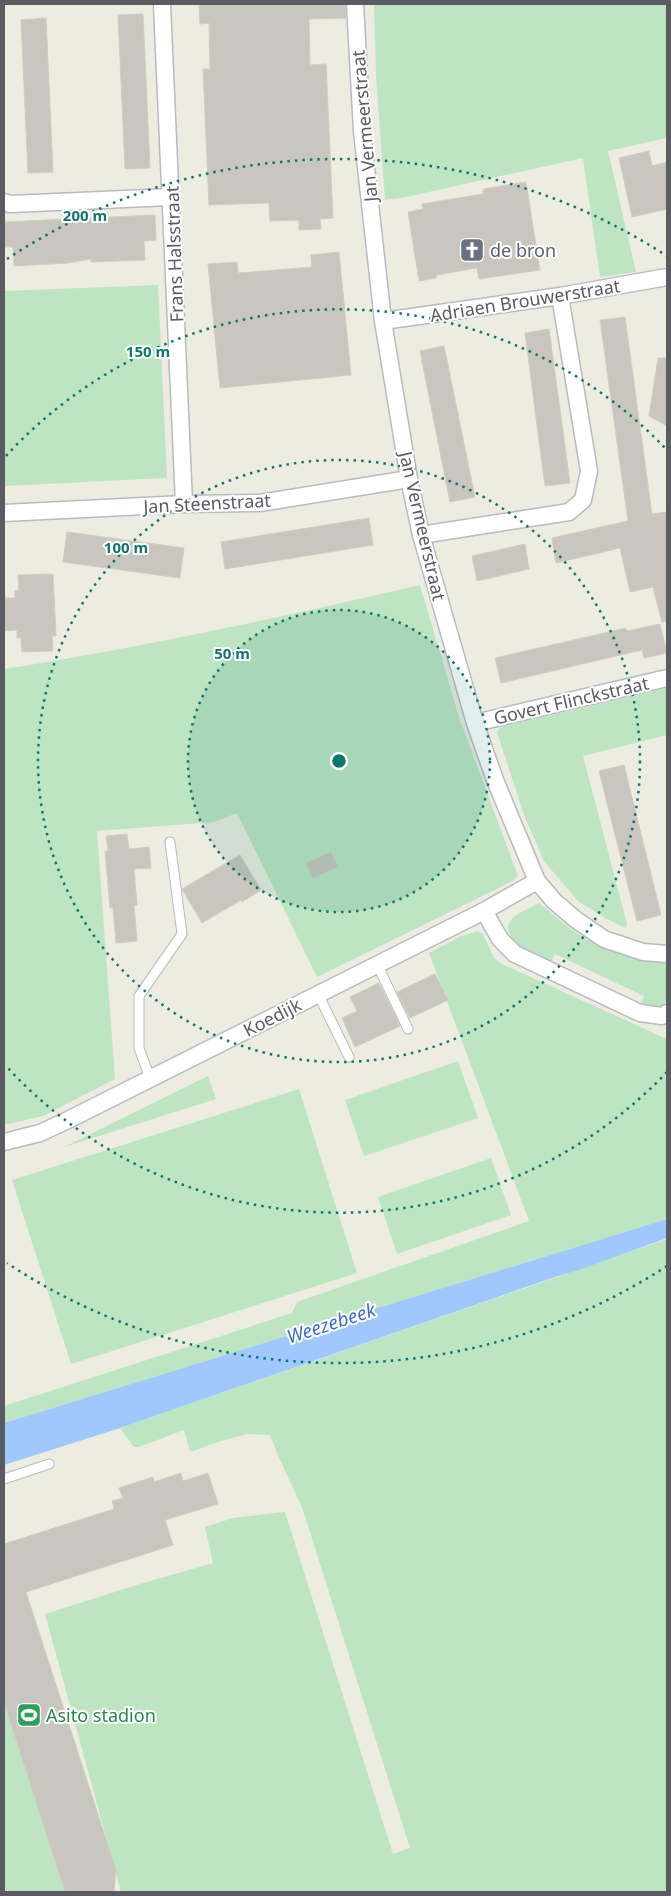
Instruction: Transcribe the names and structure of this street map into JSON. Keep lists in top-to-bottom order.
{
  "streets": {
    "street": [
      "Jan Vermeerstraat",
      "Frans Halsstraat",
      "Adriaen Brouwerstraat",
      "Jan Steenstraat",
      "Govert Flinckstraat",
      "Koedijk"
    ]
  },
  "crossings": [
    ["Jan Vermeerstraat", "Adriaen Brouwerstraat"],
    ["Jan Vermeerstraat", "Jan Steenstraat"],
    ["Jan Vermeerstraat", "Govert Flinckstraat"],
    ["Jan Vermeerstraat", "Koedijk"],
    ["Frans Halsstraat", "Jan Steenstraat"]
  ],
  "water": ["Weezebeek"],
  "places": {
    "church": ["de bron"],
    "sports": ["Asito stadion"]
  },
  "rings": [
    "200 m",
    "150 m",
    "100 m",
    "50 m"
  ]
}
